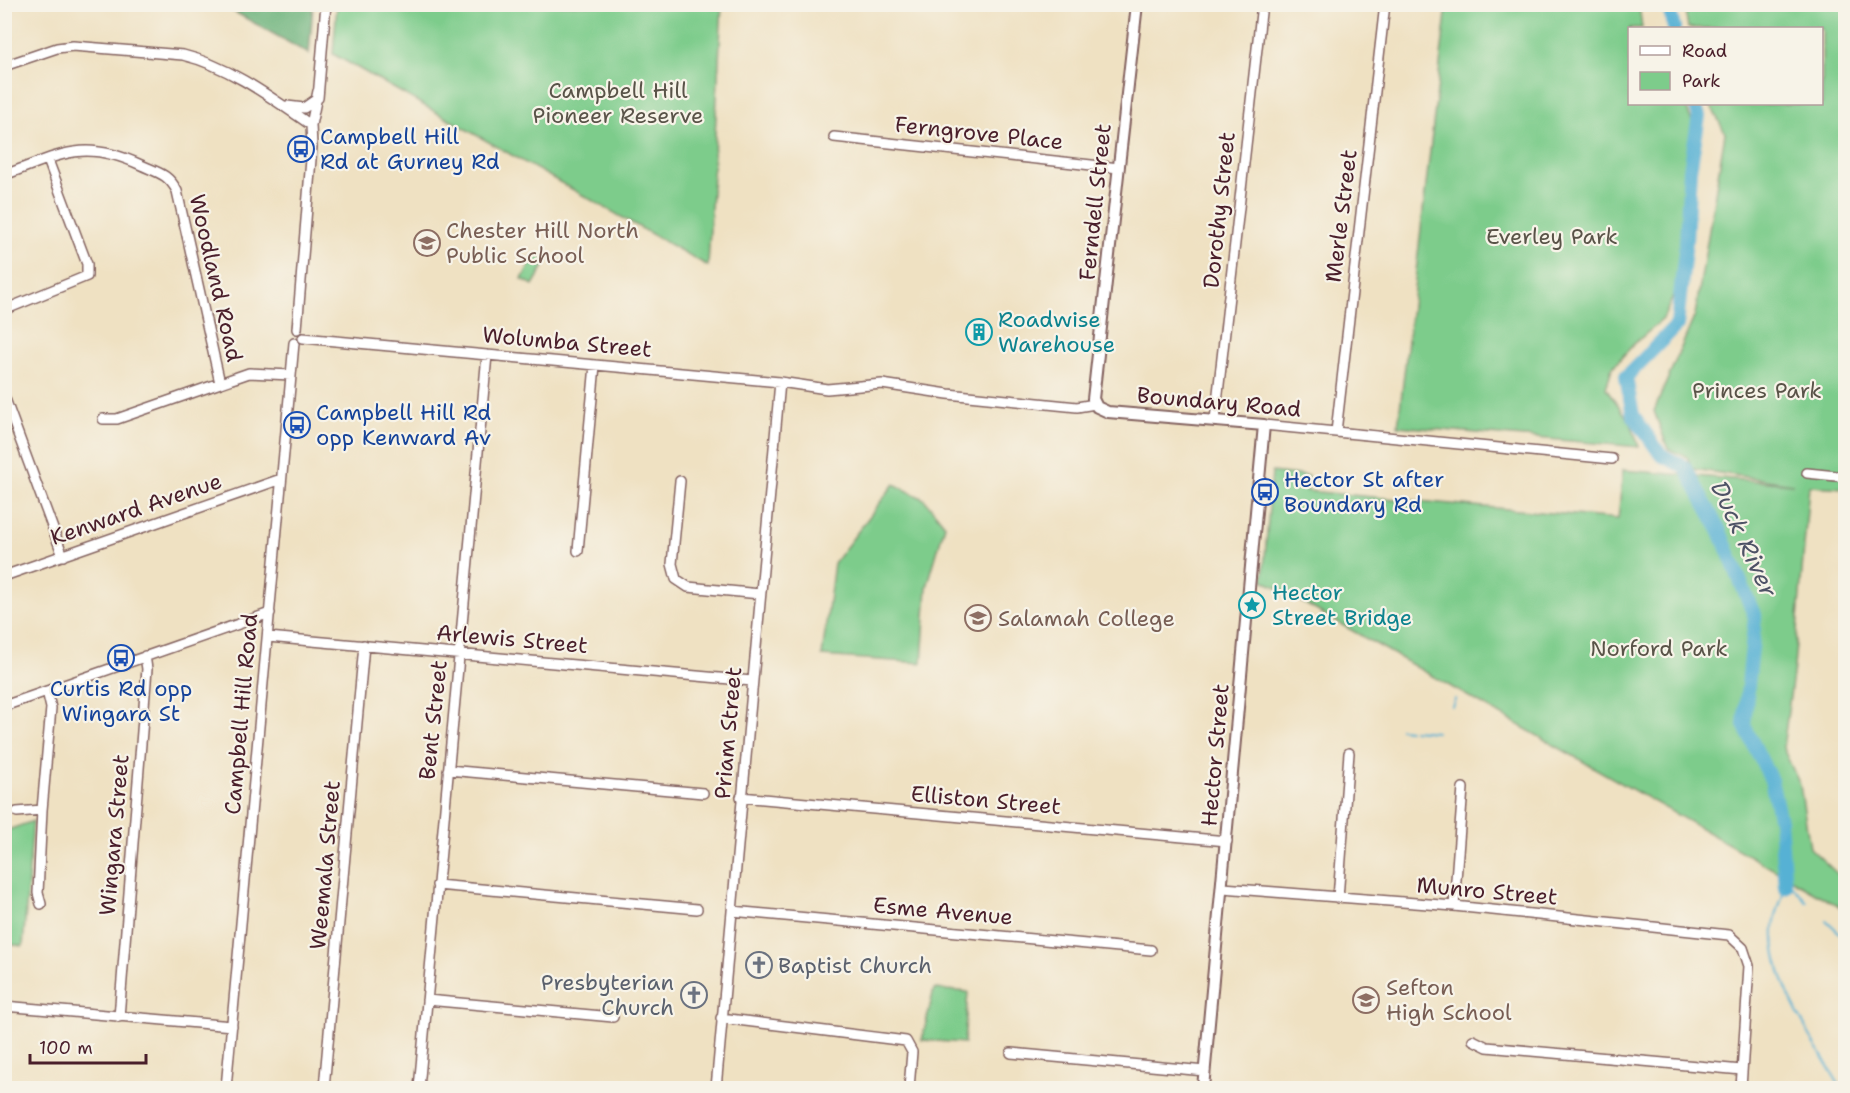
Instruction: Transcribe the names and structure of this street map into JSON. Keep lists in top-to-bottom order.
{
  "streets": {
    "main road": ["Ferndell Street", "Boundary Road", "Hector Street"],
    "street": [
      "Ferngrove Place",
      "Dorothy Street",
      "Merle Street",
      "Woodland Road",
      "Wolumba Street",
      "Kenward Avenue",
      "Arlewis Street",
      "Campbell Hill Road",
      "Bent Street",
      "Priam Street",
      "Elliston Street",
      "Wingara Street",
      "Weemala Street",
      "Munro Street",
      "Esme Avenue"
    ]
  },
  "crossings": [
    ["Ferngrove Place", "Ferndell Street"],
    ["Ferndell Street", "Boundary Road"],
    ["Dorothy Street", "Boundary Road"],
    ["Merle Street", "Boundary Road"],
    ["Wolumba Street", "Boundary Road"],
    ["Wolumba Street", "Campbell Hill Road"],
    ["Wolumba Street", "Bent Street"],
    ["Wolumba Street", "Priam Street"],
    ["Boundary Road", "Hector Street"],
    ["Kenward Avenue", "Campbell Hill Road"],
    ["Arlewis Street", "Campbell Hill Road"],
    ["Arlewis Street", "Bent Street"],
    ["Arlewis Street", "Priam Street"],
    ["Arlewis Street", "Weemala Street"],
    ["Priam Street", "Elliston Street"],
    ["Priam Street", "Esme Avenue"],
    ["Hector Street", "Elliston Street"],
    ["Hector Street", "Munro Street"]
  ],
  "water": ["Duck River"],
  "parks": [
    "Campbell Hill Pioneer Reserve",
    "Everley Park",
    "Princes Park",
    "Norford Park"
  ],
  "places": {
    "bus stop": [
      "Campbell Hill Rd at Gurney Rd",
      "Campbell Hill Rd opp Kenward Av",
      "Hector St after Boundary Rd",
      "Curtis Rd opp Wingara St"
    ],
    "school or university": ["Chester Hill North Public School", "Salamah College", "Sefton High School"],
    "building": ["Roadwise Warehouse"],
    "place": ["Hector Street Bridge"],
    "church": ["Baptist Church", "Presbyterian Church"]
  },
  "legend": ["Road", "Park"],
  "scale_bar": "100 m"
}
